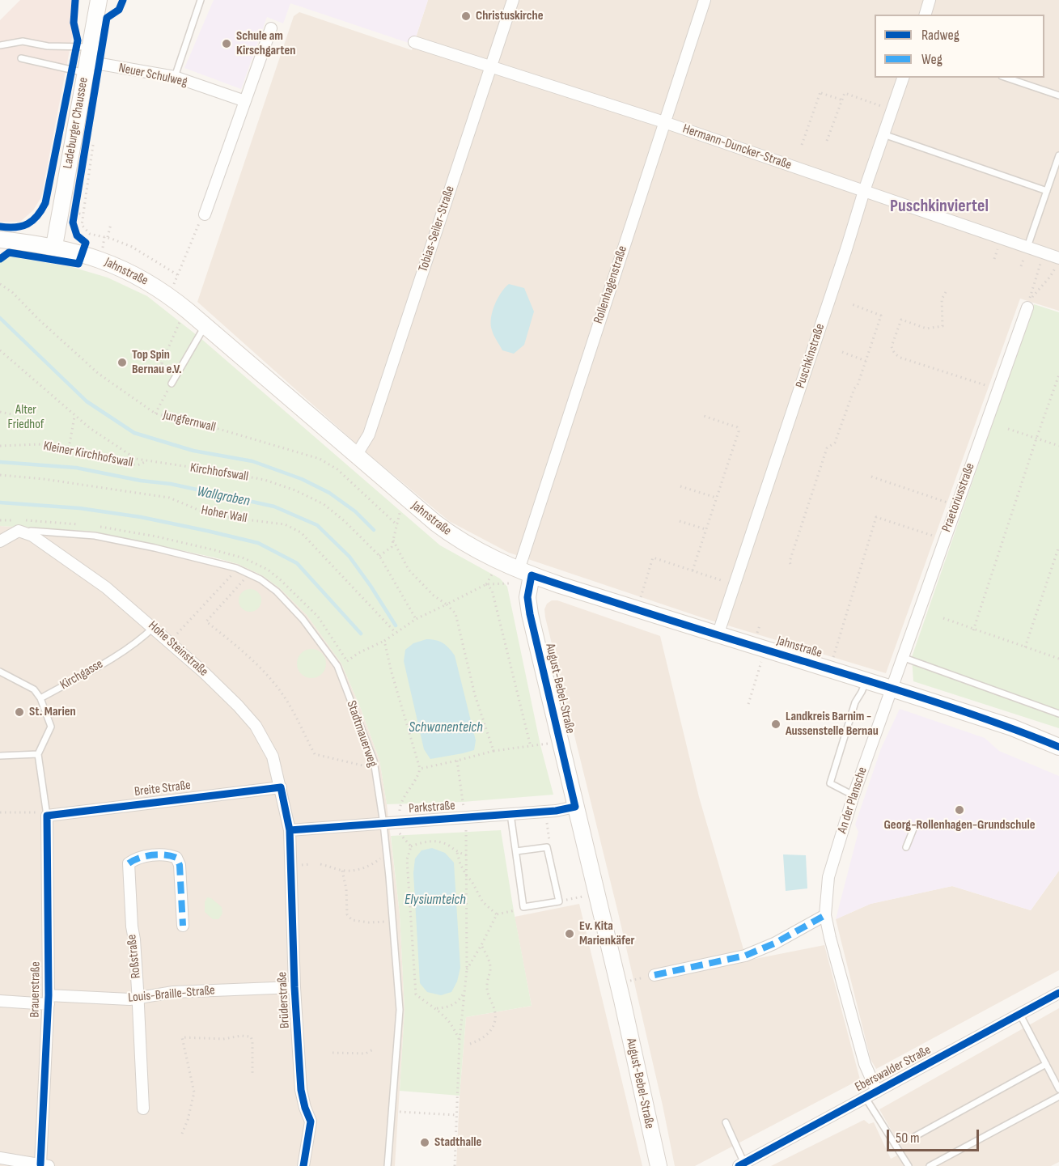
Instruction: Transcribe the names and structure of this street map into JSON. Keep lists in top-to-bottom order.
{
  "streets": {
    "main road": ["Ladeburger Chaussee", "Jahnstraße", "August-Bebel-Straße"],
    "street": [
      "Neuer Schulweg",
      "Hermann-Duncker-Straße",
      "Tobias-Seiler-Straße",
      "Rollenhagenstraße",
      "Puschkinstraße",
      "Praetoriusstraße",
      "Hohe Steinstraße",
      "Breite Straße",
      "An der Plansche",
      "Parkstraße",
      "Roßstraße",
      "Brauerstraße",
      "Louis-Braille-Straße",
      "Brüderstraße",
      "Eberswalder Straße"
    ],
    "lane": ["Kirchgasse", "Stadtmauerweg"],
    "path": [
      "Jungfernwall",
      "Kleiner Kirchhofswall",
      "Kirchhofswall",
      "Hoher Wall"
    ]
  },
  "crossings": [
    ["Neuer Schulweg", "Ladeburger Chaussee"],
    ["Ladeburger Chaussee", "Jahnstraße"],
    ["Hermann-Duncker-Straße", "Tobias-Seiler-Straße"],
    ["Hermann-Duncker-Straße", "Rollenhagenstraße"],
    ["Hermann-Duncker-Straße", "Puschkinstraße"],
    ["Tobias-Seiler-Straße", "Jahnstraße"],
    ["Jahnstraße", "Rollenhagenstraße"],
    ["Jahnstraße", "Puschkinstraße"],
    ["Jahnstraße", "Praetoriusstraße"],
    ["Jahnstraße", "August-Bebel-Straße"],
    ["Jahnstraße", "An der Plansche"],
    ["Rollenhagenstraße", "August-Bebel-Straße"],
    ["Kleiner Kirchhofswall", "Kirchhofswall"],
    ["Praetoriusstraße", "An der Plansche"],
    ["Hohe Steinstraße", "Kirchgasse"],
    ["Hohe Steinstraße", "Stadtmauerweg"],
    ["Hohe Steinstraße", "Breite Straße"],
    ["Hohe Steinstraße", "Parkstraße"],
    ["Hohe Steinstraße", "Brüderstraße"],
    ["August-Bebel-Straße", "Parkstraße"],
    ["Stadtmauerweg", "Parkstraße"],
    ["Breite Straße", "Brauerstraße"],
    ["An der Plansche", "Eberswalder Straße"],
    ["Parkstraße", "Brüderstraße"],
    ["Roßstraße", "Louis-Braille-Straße"],
    ["Brauerstraße", "Louis-Braille-Straße"],
    ["Louis-Braille-Straße", "Brüderstraße"]
  ],
  "districts": ["Puschkinviertel"],
  "water": ["Wallgraben", "Schwanenteich", "Elysiumteich"],
  "parks": ["Alter Friedhof"],
  "places": [
    "Christuskirche",
    "Schule am Kirschgarten",
    "Top Spin Bernau e.V.",
    "St. Marien",
    "Landkreis Barnim - Aussenstelle Bernau",
    "Georg-Rollenhagen-Grundschule",
    "Ev. Kita Marienkäfer",
    "Stadthalle"
  ],
  "legend": ["Radweg", "Weg"],
  "scale_bar": "50 m"
}
